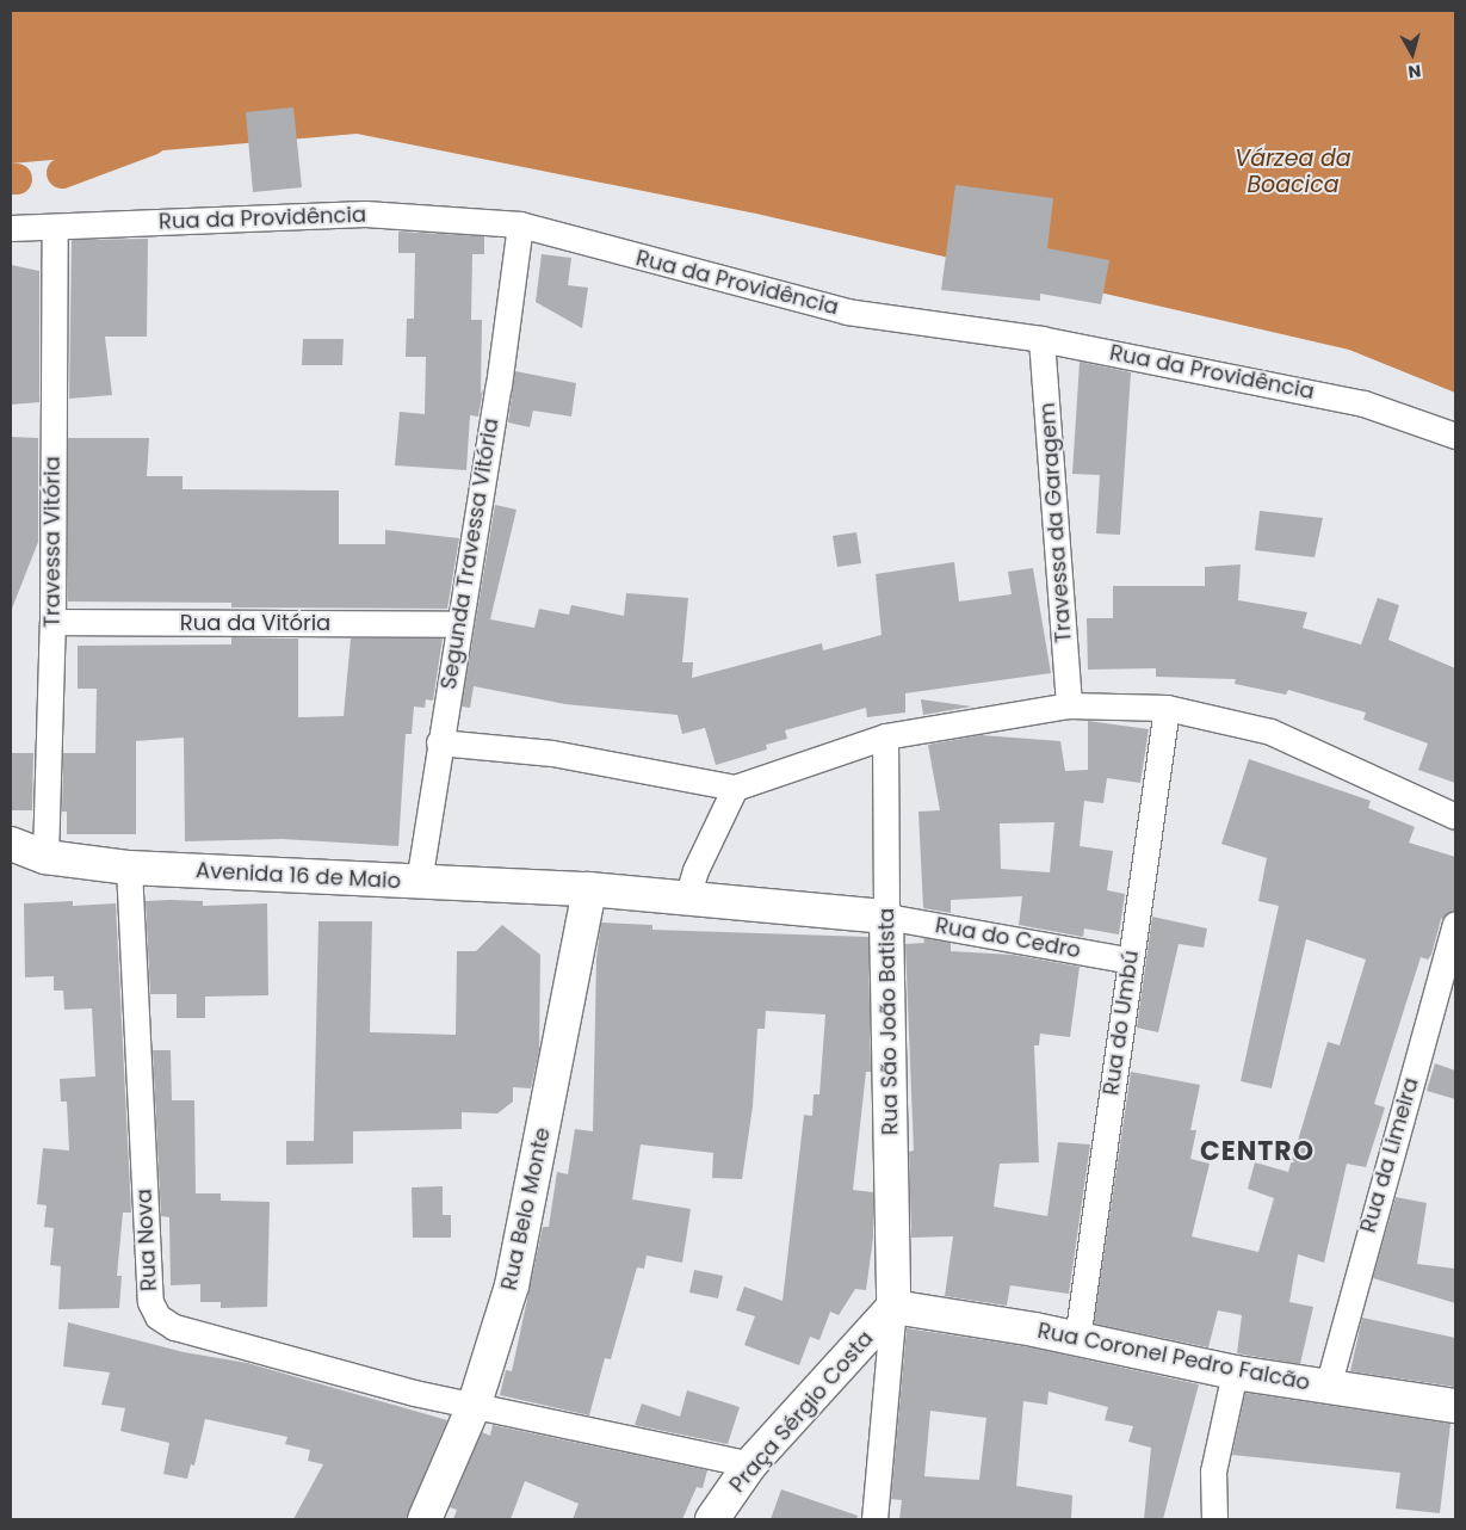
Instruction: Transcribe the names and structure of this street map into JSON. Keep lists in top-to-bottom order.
{
  "streets": {
    "street": [
      "Rua da Providência",
      "Travessa da Garagem",
      "Travessa Vitória",
      "Segunda Travessa Vitória",
      "Rua da Vitória",
      "Avenida 16 de Maio",
      "Rua do Cedro",
      "Rua São João Batista",
      "Rua do Umbú",
      "Rua da Limeira",
      "Rua Belo Monte",
      "Rua Nova",
      "Rua Coronel Pedro Falcão",
      "Praça Sérgio Costa"
    ]
  },
  "crossings": [
    ["Rua da Providência", "Travessa da Garagem"],
    ["Rua da Providência", "Travessa Vitória"],
    ["Rua da Providência", "Segunda Travessa Vitória"],
    ["Travessa Vitória", "Rua da Vitória"],
    ["Travessa Vitória", "Avenida 16 de Maio"],
    ["Segunda Travessa Vitória", "Rua da Vitória"],
    ["Segunda Travessa Vitória", "Avenida 16 de Maio"],
    ["Avenida 16 de Maio", "Rua do Cedro"],
    ["Avenida 16 de Maio", "Rua São João Batista"],
    ["Avenida 16 de Maio", "Rua Belo Monte"],
    ["Avenida 16 de Maio", "Rua Nova"],
    ["Rua do Cedro", "Rua São João Batista"],
    ["Rua do Cedro", "Rua do Umbú"],
    ["Rua São João Batista", "Rua Coronel Pedro Falcão"],
    ["Rua São João Batista", "Praça Sérgio Costa"],
    ["Rua do Umbú", "Rua Coronel Pedro Falcão"],
    ["Rua da Limeira", "Rua Coronel Pedro Falcão"],
    ["Rua Belo Monte", "Rua Nova"],
    ["Rua Nova", "Praça Sérgio Costa"],
    ["Rua Coronel Pedro Falcão", "Praça Sérgio Costa"]
  ],
  "districts": ["CENTRO"],
  "water": ["Várzea da Boacica"],
  "north": "bottom"
}
